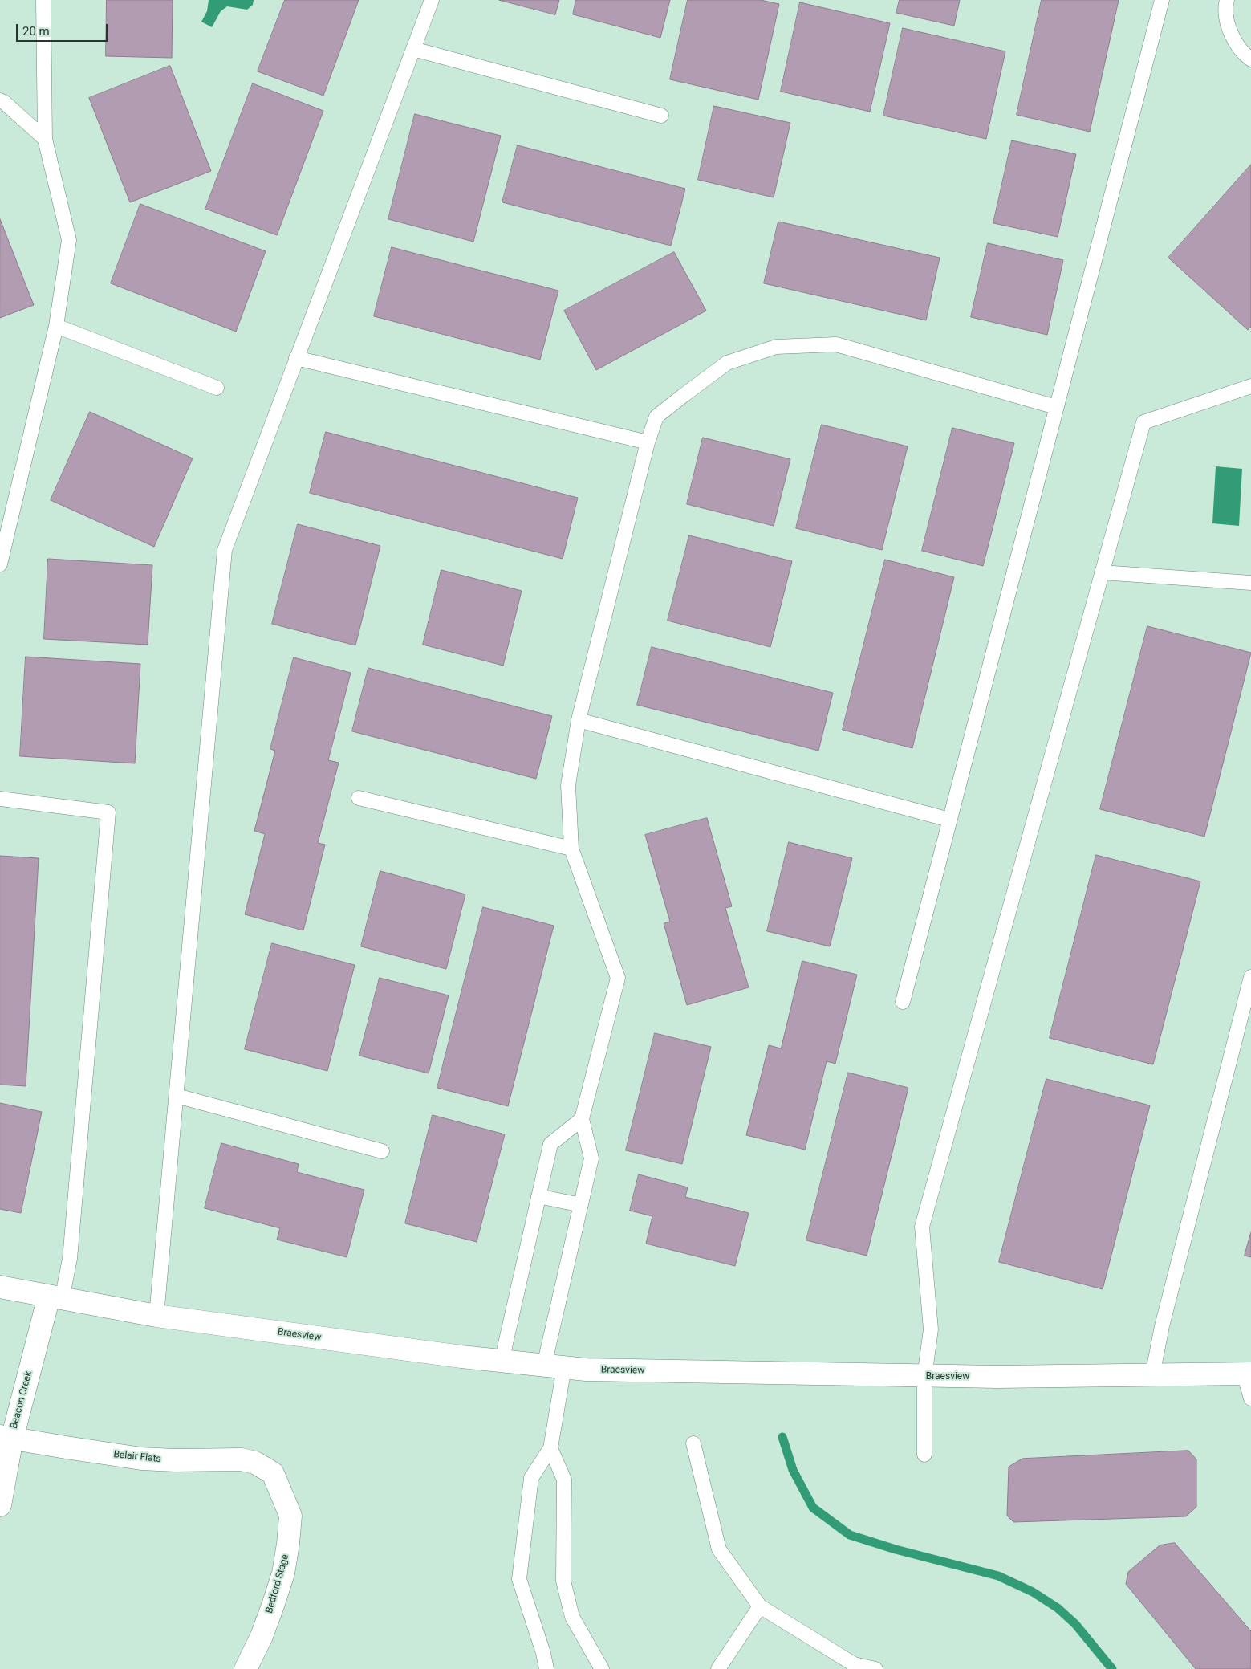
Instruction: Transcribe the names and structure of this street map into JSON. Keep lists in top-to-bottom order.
{
  "streets": {
    "street": [
      "Braesview",
      "Beacon Creek",
      "Belair Flats",
      "Bedford Stage"
    ]
  },
  "crossings": [
    ["Braesview", "Beacon Creek"],
    ["Beacon Creek", "Belair Flats"],
    ["Belair Flats", "Bedford Stage"]
  ],
  "scale_bar": "20 m"
}
